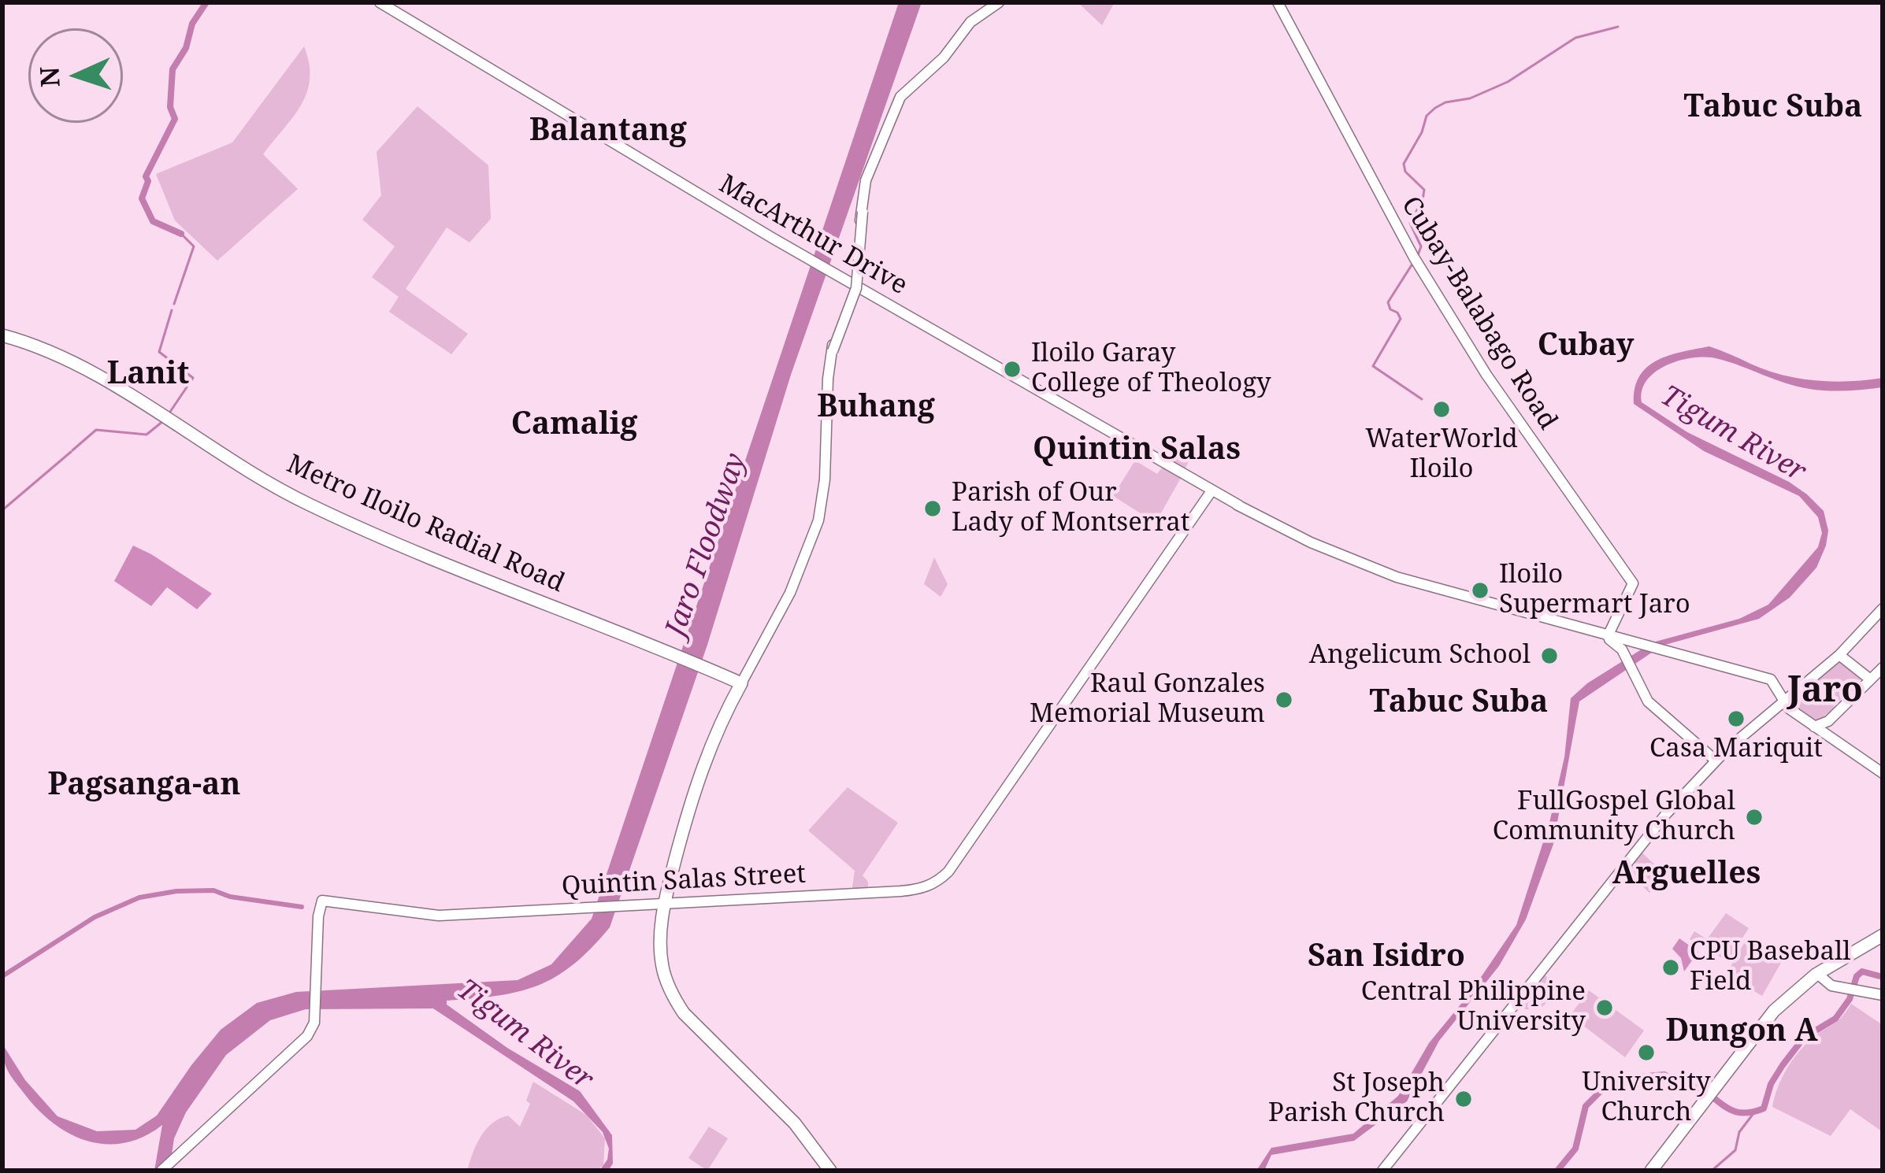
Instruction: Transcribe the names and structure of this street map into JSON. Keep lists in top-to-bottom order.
{
  "streets": {
    "highway": ["Metro Iloilo Radial Road"],
    "main road": ["MacArthur Drive", "Cubay-Balabago Road", "Quintin Salas Street"]
  },
  "crossings": [
    ["MacArthur Drive", "Cubay-Balabago Road"],
    ["MacArthur Drive", "Quintin Salas Street"]
  ],
  "districts": [
    "Tabuc Suba",
    "Balantang",
    "Cubay",
    "Lanit",
    "Buhang",
    "Camalig",
    "Quintin Salas",
    "Jaro",
    "Tabuc Suba",
    "Pagsanga-an",
    "Arguelles",
    "San Isidro",
    "Dungon A"
  ],
  "water": ["Tigum River", "Jaro Floodway"],
  "places": [
    "Iloilo Garay College of Theology",
    "WaterWorld Iloilo",
    "Parish of Our Lady of Montserrat",
    "Iloilo Supermart Jaro",
    "Angelicum School",
    "Raul Gonzales Memorial Museum",
    "Casa Mariquit",
    "FullGospel Global Community Church",
    "CPU Baseball Field",
    "Central Philippine University",
    "University Church",
    "St Joseph Parish Church"
  ],
  "north": "left"
}
